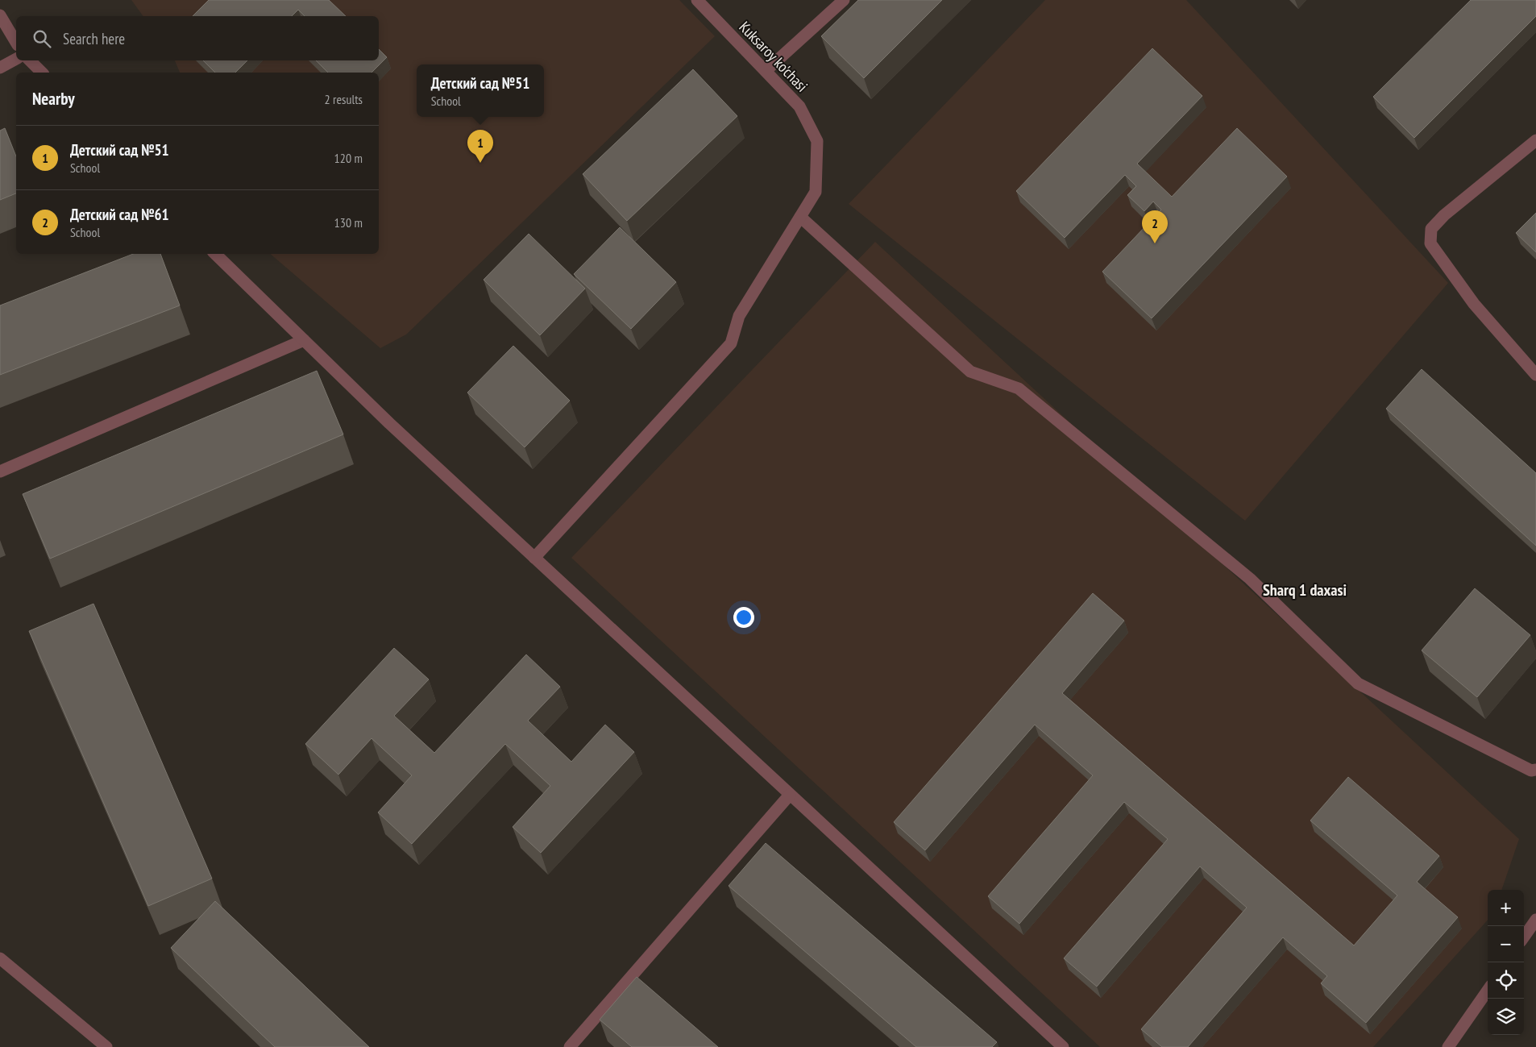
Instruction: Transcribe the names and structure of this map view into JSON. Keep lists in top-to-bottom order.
{
  "streets": {
    "street": ["Kuksaroy ko'chasi"]
  },
  "districts": ["Sharq 1 daxasi"],
  "page": {
    "search": "Search here",
    "popup": ["Детский сад №51", "School"],
    "heading": ["Nearby", "2 results"],
    "list": [
      {
        "mark": "1",
        "name": "Детский сад №51",
        "note": "School",
        "value": "120 m"
      },
      {
        "mark": "2",
        "name": "Детский сад №61",
        "note": "School",
        "value": "130 m"
      }
    ],
    "pins": ["1", "2"],
    "map_buttons": ["+", "−"]
  }
}
